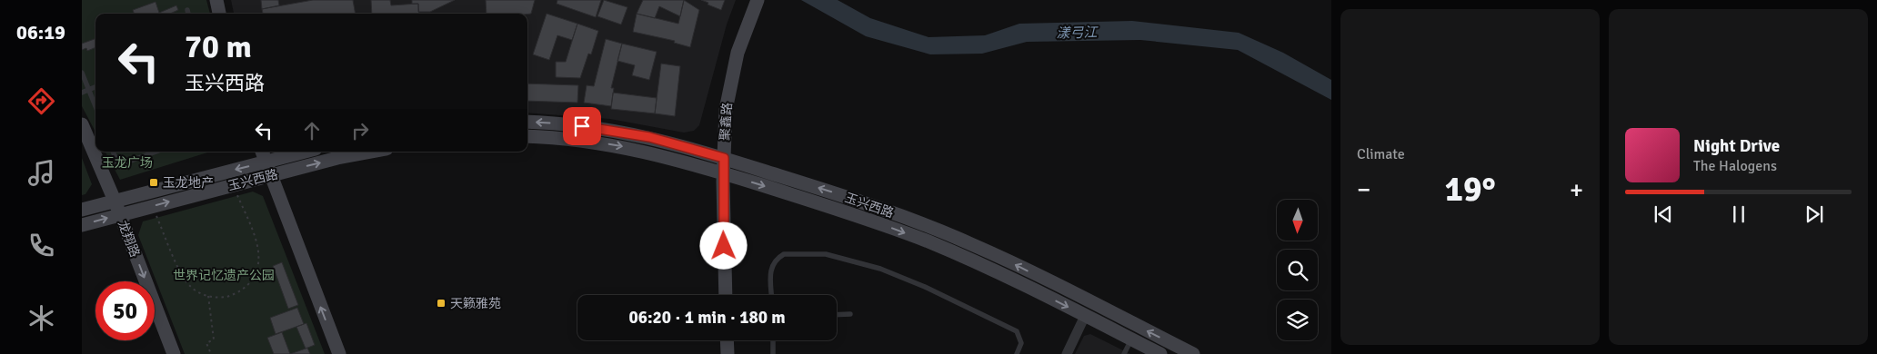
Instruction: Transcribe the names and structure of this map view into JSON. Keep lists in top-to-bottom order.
{
  "streets": {
    "main road": ["聚鑫路", "玉兴西路", "龙翔路"]
  },
  "crossings": [
    ["聚鑫路", "玉兴西路"],
    ["玉兴西路", "龙翔路"]
  ],
  "one_way": ["龙翔路"],
  "water": ["漾弓江"],
  "parks": ["玉龙广场", "世界记忆遗产公园"],
  "places": {
    "transit": ["玉龙地产", "天籁雅苑"]
  },
  "north": "bottom",
  "page": {
    "tabs": "06:19",
    "tile": "Climate",
    "turn": ["70 m", "玉兴西路"],
    "song": ["Night Drive", "The Halogens"],
    "heat": ["−", "19°", "+"],
    "limit": "50",
    "trip": "06:20 · 1 min · 180 m"
  }
}
